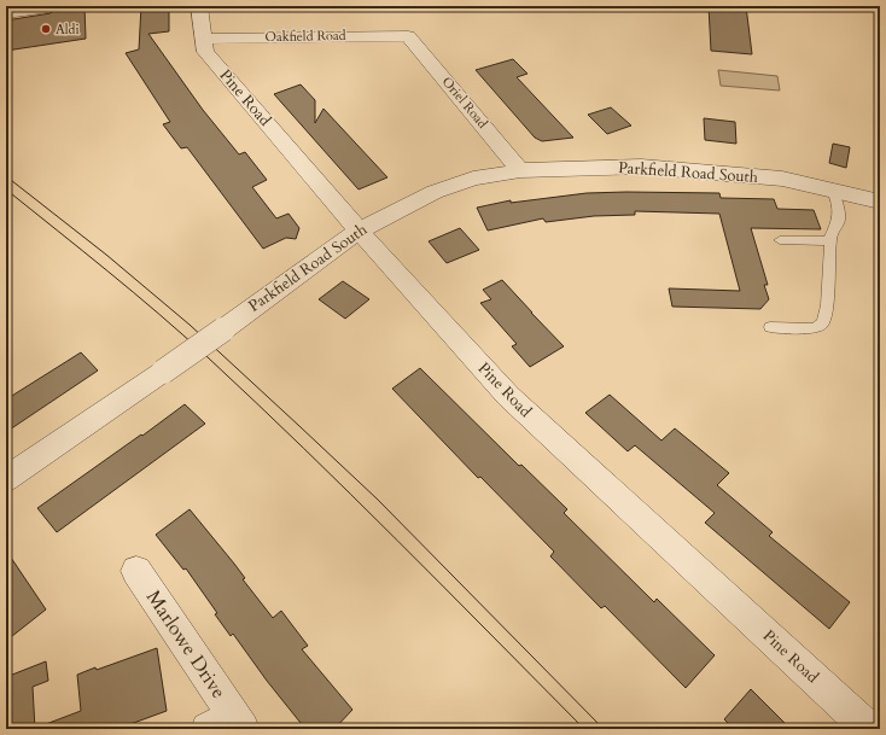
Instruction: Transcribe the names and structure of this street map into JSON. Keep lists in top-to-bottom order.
{
  "streets": {
    "street": [
      "Oakfield Road",
      "Pine Road",
      "Oriel Road",
      "Parkfield Road South",
      "Marlowe Drive"
    ]
  },
  "crossings": [
    ["Oakfield Road", "Pine Road"],
    ["Oakfield Road", "Oriel Road"],
    ["Pine Road", "Parkfield Road South"],
    ["Oriel Road", "Parkfield Road South"]
  ],
  "places": ["Aldi"]
}
